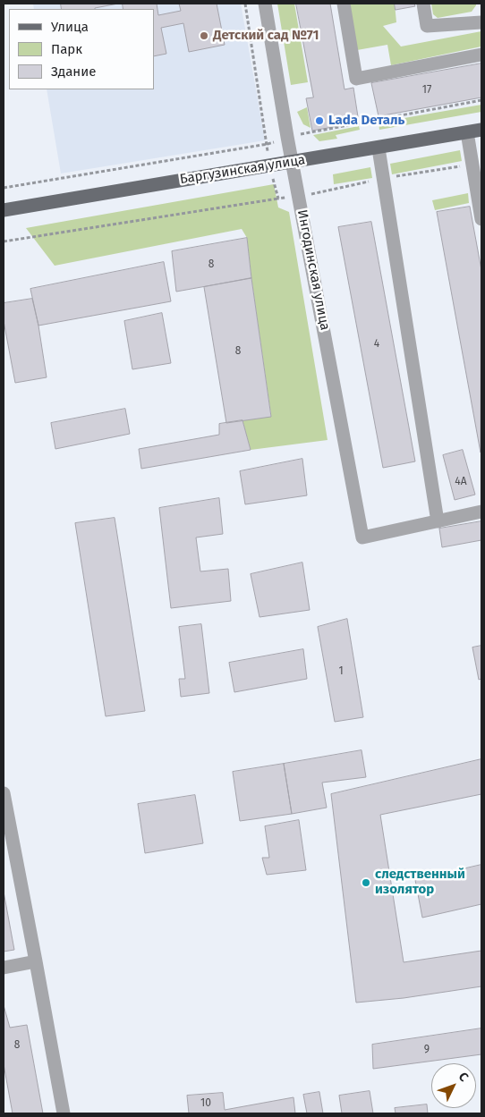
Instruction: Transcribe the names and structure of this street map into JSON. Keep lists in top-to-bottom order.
{
  "streets": {
    "main road": ["Баргузинская улица"],
    "street": ["Ингодинская улица"]
  },
  "crossings": [
    ["Баргузинская улица", "Ингодинская улица"]
  ],
  "places": ["Детский сад №71", "Lada Dеталь", "следственный изолятор"],
  "house_numbers": [
    "17",
    "8",
    "4",
    "8",
    "4А",
    "1",
    "8",
    "9",
    "10"
  ],
  "legend": ["Улица", "Парк", "Здание"],
  "north": "top right"
}
